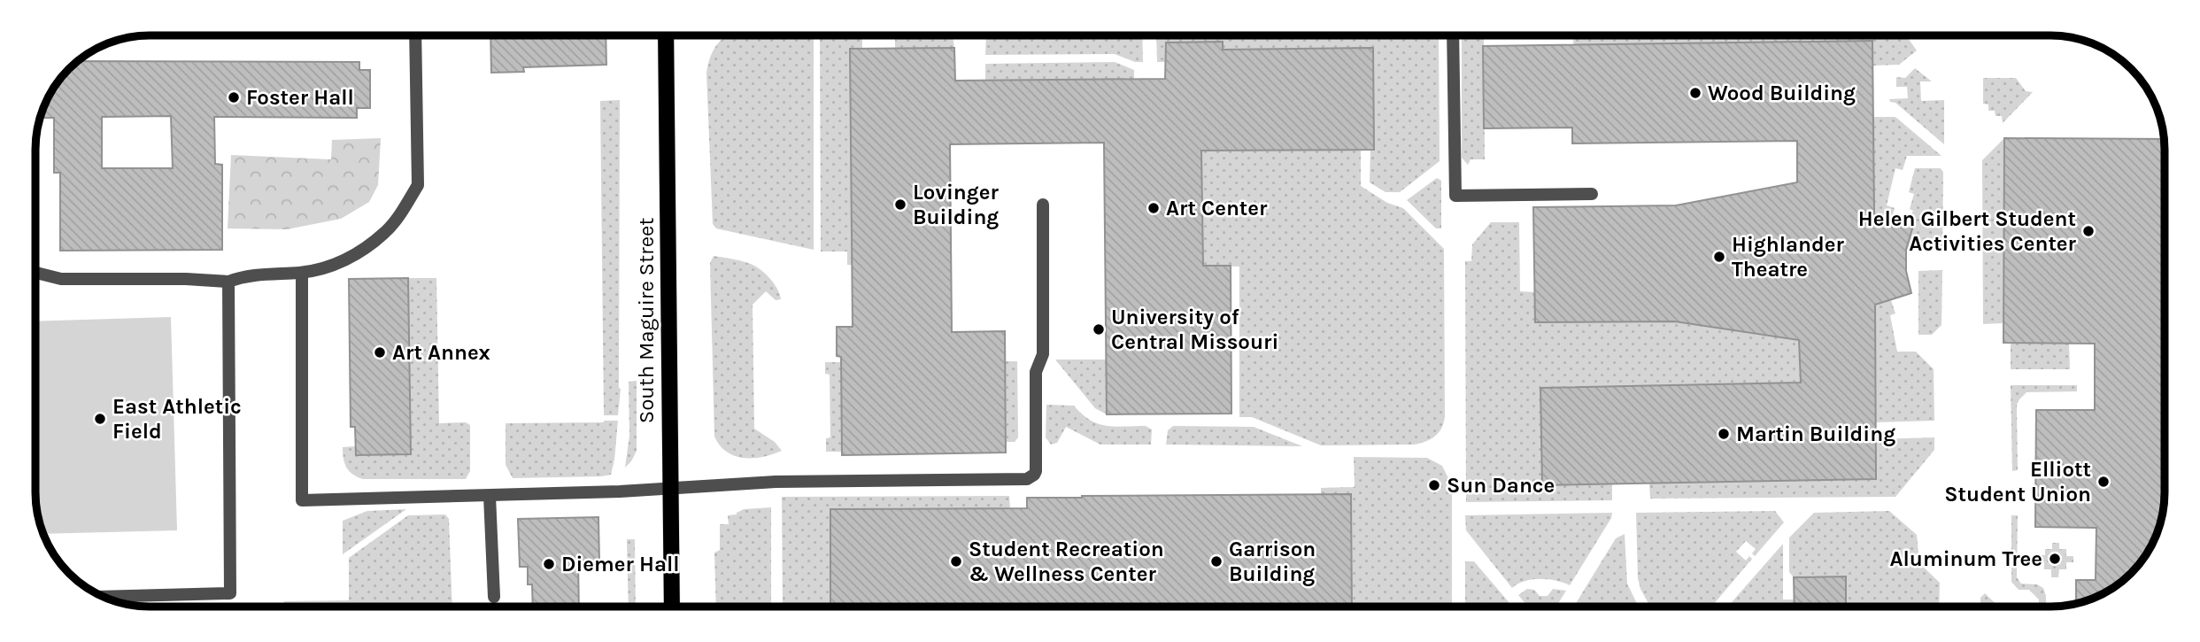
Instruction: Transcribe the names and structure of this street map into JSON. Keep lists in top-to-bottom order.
{
  "streets": {
    "main road": ["South Maguire Street"]
  },
  "places": [
    "Wood Building",
    "Foster Hall",
    "Lovinger Building",
    "Art Center",
    "Helen Gilbert Student Activities Center",
    "Highlander Theatre",
    "University of Central Missouri",
    "Art Annex",
    "East Athletic Field",
    "Martin Building",
    "Elliott Student Union",
    "Sun Dance",
    "Aluminum Tree",
    "Student Recreation & Wellness Center",
    "Garrison Building",
    "Diemer Hall"
  ]
}
